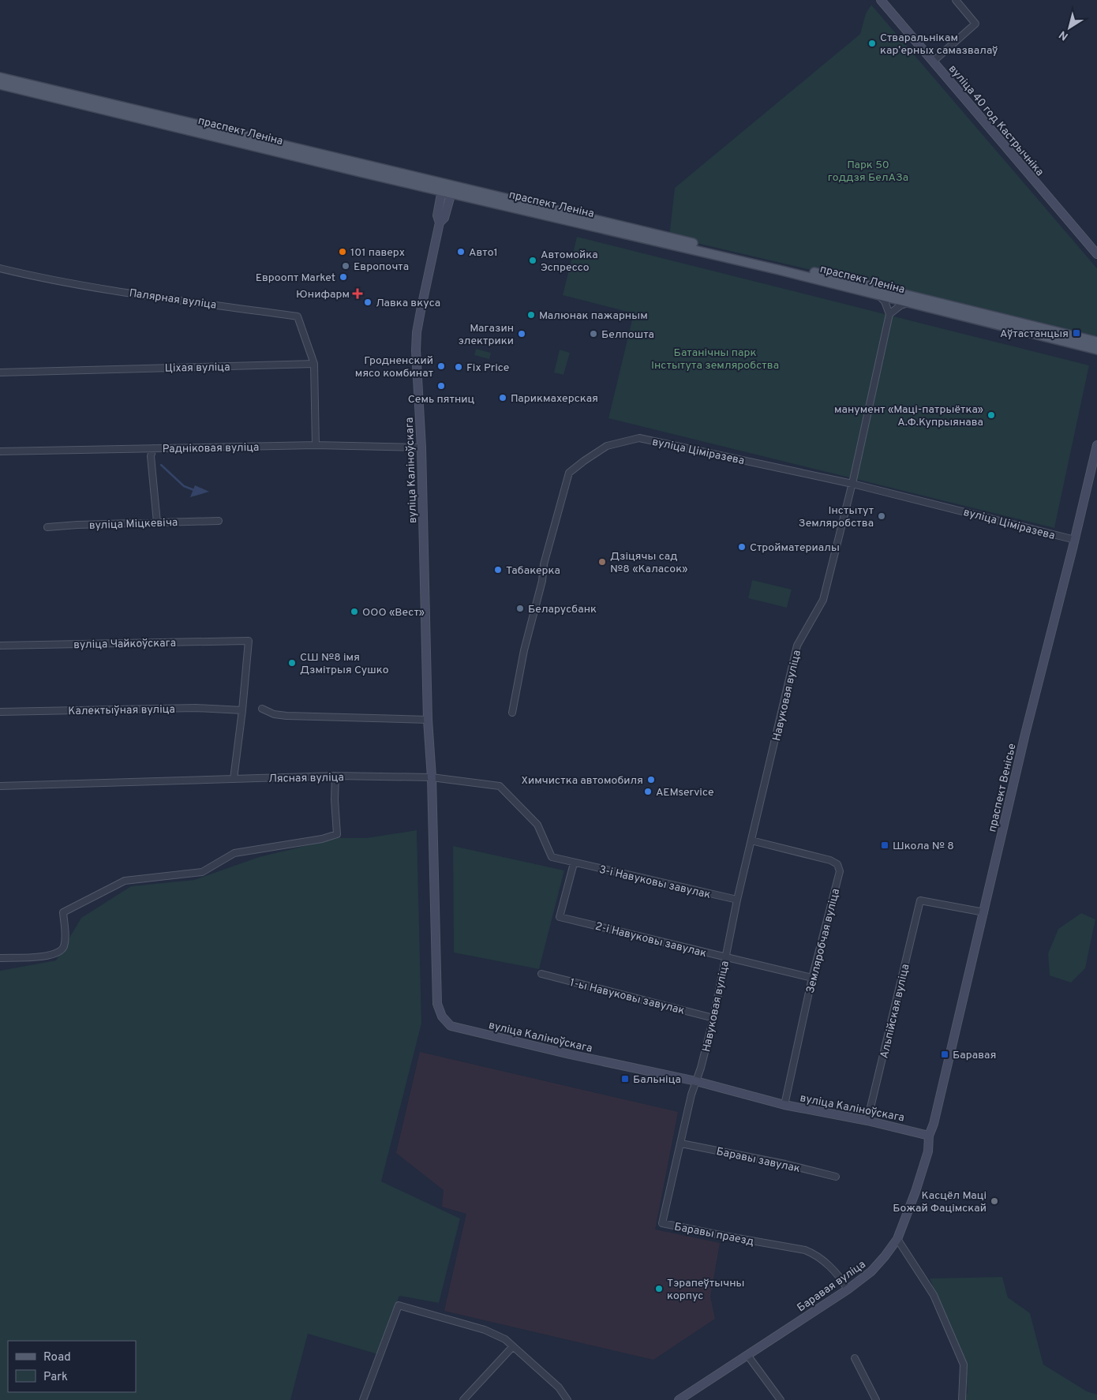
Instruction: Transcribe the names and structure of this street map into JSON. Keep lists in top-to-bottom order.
{
  "streets": {
    "main road": ["праспект Леніна"],
    "street": [
      "вуліца 40 год Кастрычніка",
      "Палярная вуліца",
      "Ціхая вуліца",
      "Радніковая вуліца",
      "вуліца Ціміразева",
      "вуліца Каліноўскага",
      "вуліца Міцкевіча",
      "вуліца Чайкоўскага",
      "Навуковая вуліца",
      "Калектыўная вуліца",
      "Лясная вуліца",
      "праспект Венісье",
      "3-і Навуковы завулак",
      "2-і Навуковы завулак",
      "Земляробчая вуліца",
      "1-ы Навуковы завулак",
      "Альпійская вуліца",
      "Баравы завулак",
      "Баравы праезд",
      "Баравая вуліца"
    ]
  },
  "crossings": [
    ["праспект Леніна", "вуліца Каліноўскага"],
    ["Палярная вуліца", "Ціхая вуліца"],
    ["Радніковая вуліца", "вуліца Каліноўскага"],
    ["вуліца Ціміразева", "Навуковая вуліца"],
    ["вуліца Ціміразева", "праспект Венісье"],
    ["вуліца Каліноўскага", "Навуковая вуліца"],
    ["вуліца Каліноўскага", "Лясная вуліца"],
    ["вуліца Каліноўскага", "праспект Венісье"],
    ["вуліца Каліноўскага", "Земляробчая вуліца"],
    ["вуліца Каліноўскага", "Альпійская вуліца"],
    ["вуліца Каліноўскага", "Баравы праезд"],
    ["вуліца Каліноўскага", "Баравая вуліца"],
    ["вуліца Чайкоўскага", "Калектыўная вуліца"],
    ["Навуковая вуліца", "3-і Навуковы завулак"],
    ["Навуковая вуліца", "2-і Навуковы завулак"],
    ["Навуковая вуліца", "Земляробчая вуліца"],
    ["Навуковая вуліца", "1-ы Навуковы завулак"],
    ["Навуковая вуліца", "Баравы праезд"],
    ["Лясная вуліца", "3-і Навуковы завулак"],
    ["Лясная вуліца", "2-і Навуковы завулак"],
    ["праспект Венісье", "Альпійская вуліца"],
    ["праспект Венісье", "Баравая вуліца"],
    ["3-і Навуковы завулак", "2-і Навуковы завулак"],
    ["2-і Навуковы завулак", "Земляробчая вуліца"],
    ["Баравы завулак", "Баравы праезд"],
    ["Баравы праезд", "Баравая вуліца"]
  ],
  "parks": ["Парк 50 годдзя БелАЗа", "Батанічны парк Інстытута земляробства"],
  "places": {
    "other": [
      "Стваральнікам карʼерных самазвалаў",
      "101 паверх",
      "Авто1",
      "Автомойка Эспрессо",
      "Европочта",
      "Евроопт Market",
      "Лавка вкуса",
      "Малюнак пажарным",
      "Магазин электрики",
      "Белпошта",
      "Гродненский мясо комбинат",
      "Fix Price",
      "Семь пятниц",
      "Парикмахерская",
      "манумент «Маці-патрыётка» А.Ф.Купрыянава",
      "Інстытут Земляробства",
      "Стройматериалы",
      "Дзіцячы сад №8 «Каласок»",
      "Табакерка",
      "Беларусбанк",
      "ООО «Вест»",
      "СШ №8 імя Дзмітрыя Сушко",
      "Химчистка автомобиля",
      "AEMservice",
      "Касцёл Маці Божай Фацімскай",
      "Тэрапеўтычны корпус"
    ],
    "health": ["Юнифарм"],
    "transit": [
      "Аўтастанцыя",
      "Школа № 8",
      "Баравая",
      "Бальніца"
    ]
  },
  "legend": ["Road", "Park"],
  "north": "bottom left"
}
